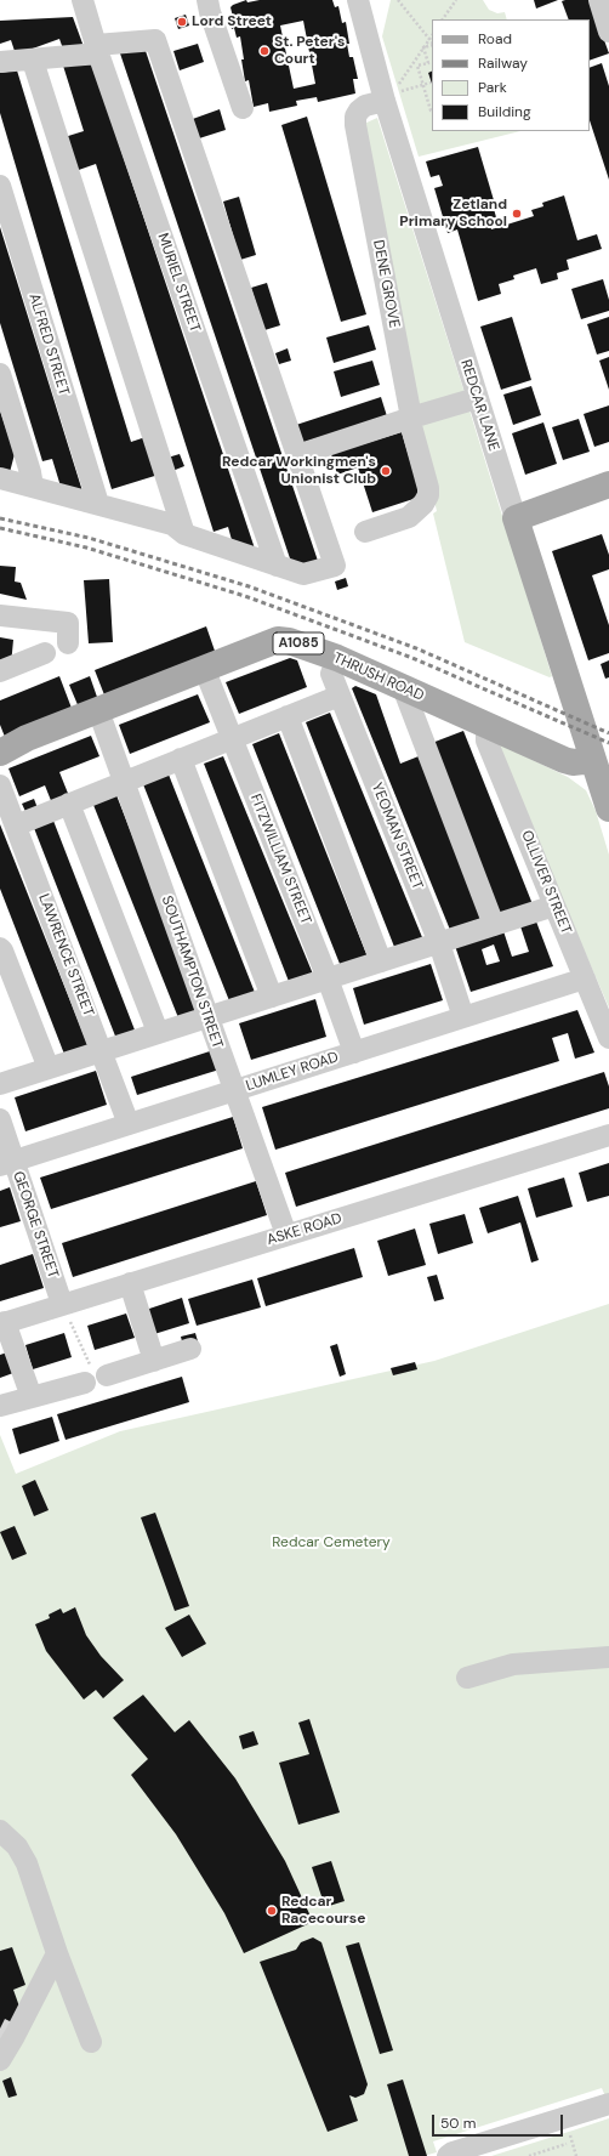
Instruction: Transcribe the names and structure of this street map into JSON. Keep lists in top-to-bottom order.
{
  "streets": {
    "main road": ["REDCAR LANE", "A1085", "THRUSH ROAD"],
    "street": [
      "MURIEL STREET",
      "DENE GROVE",
      "ALFRED STREET",
      "YEOMAN STREET",
      "FITZWILLIAM STREET",
      "OLLIVER STREET",
      "LAWRENCE STREET",
      "SOUTHAMPTON STREET",
      "LUMLEY ROAD",
      "GEORGE STREET",
      "ASKE ROAD"
    ]
  },
  "crossings": [
    ["DENE GROVE", "REDCAR LANE"],
    ["REDCAR LANE", "THRUSH ROAD"],
    ["THRUSH ROAD", "YEOMAN STREET"],
    ["THRUSH ROAD", "FITZWILLIAM STREET"],
    ["THRUSH ROAD", "OLLIVER STREET"],
    ["THRUSH ROAD", "SOUTHAMPTON STREET"],
    ["YEOMAN STREET", "LUMLEY ROAD"],
    ["FITZWILLIAM STREET", "LUMLEY ROAD"],
    ["OLLIVER STREET", "LUMLEY ROAD"],
    ["LAWRENCE STREET", "LUMLEY ROAD"],
    ["SOUTHAMPTON STREET", "LUMLEY ROAD"],
    ["SOUTHAMPTON STREET", "ASKE ROAD"],
    ["LUMLEY ROAD", "GEORGE STREET"],
    ["GEORGE STREET", "ASKE ROAD"]
  ],
  "parks": ["Redcar Cemetery"],
  "places": [
    "Lord Street",
    "St. Peter's Court",
    "Zetland Primary School",
    "Redcar Workingmen's Unionist Club",
    "Redcar Racecourse"
  ],
  "legend": [
    "Road",
    "Railway",
    "Park",
    "Building"
  ],
  "scale_bar": "50 m"
}
